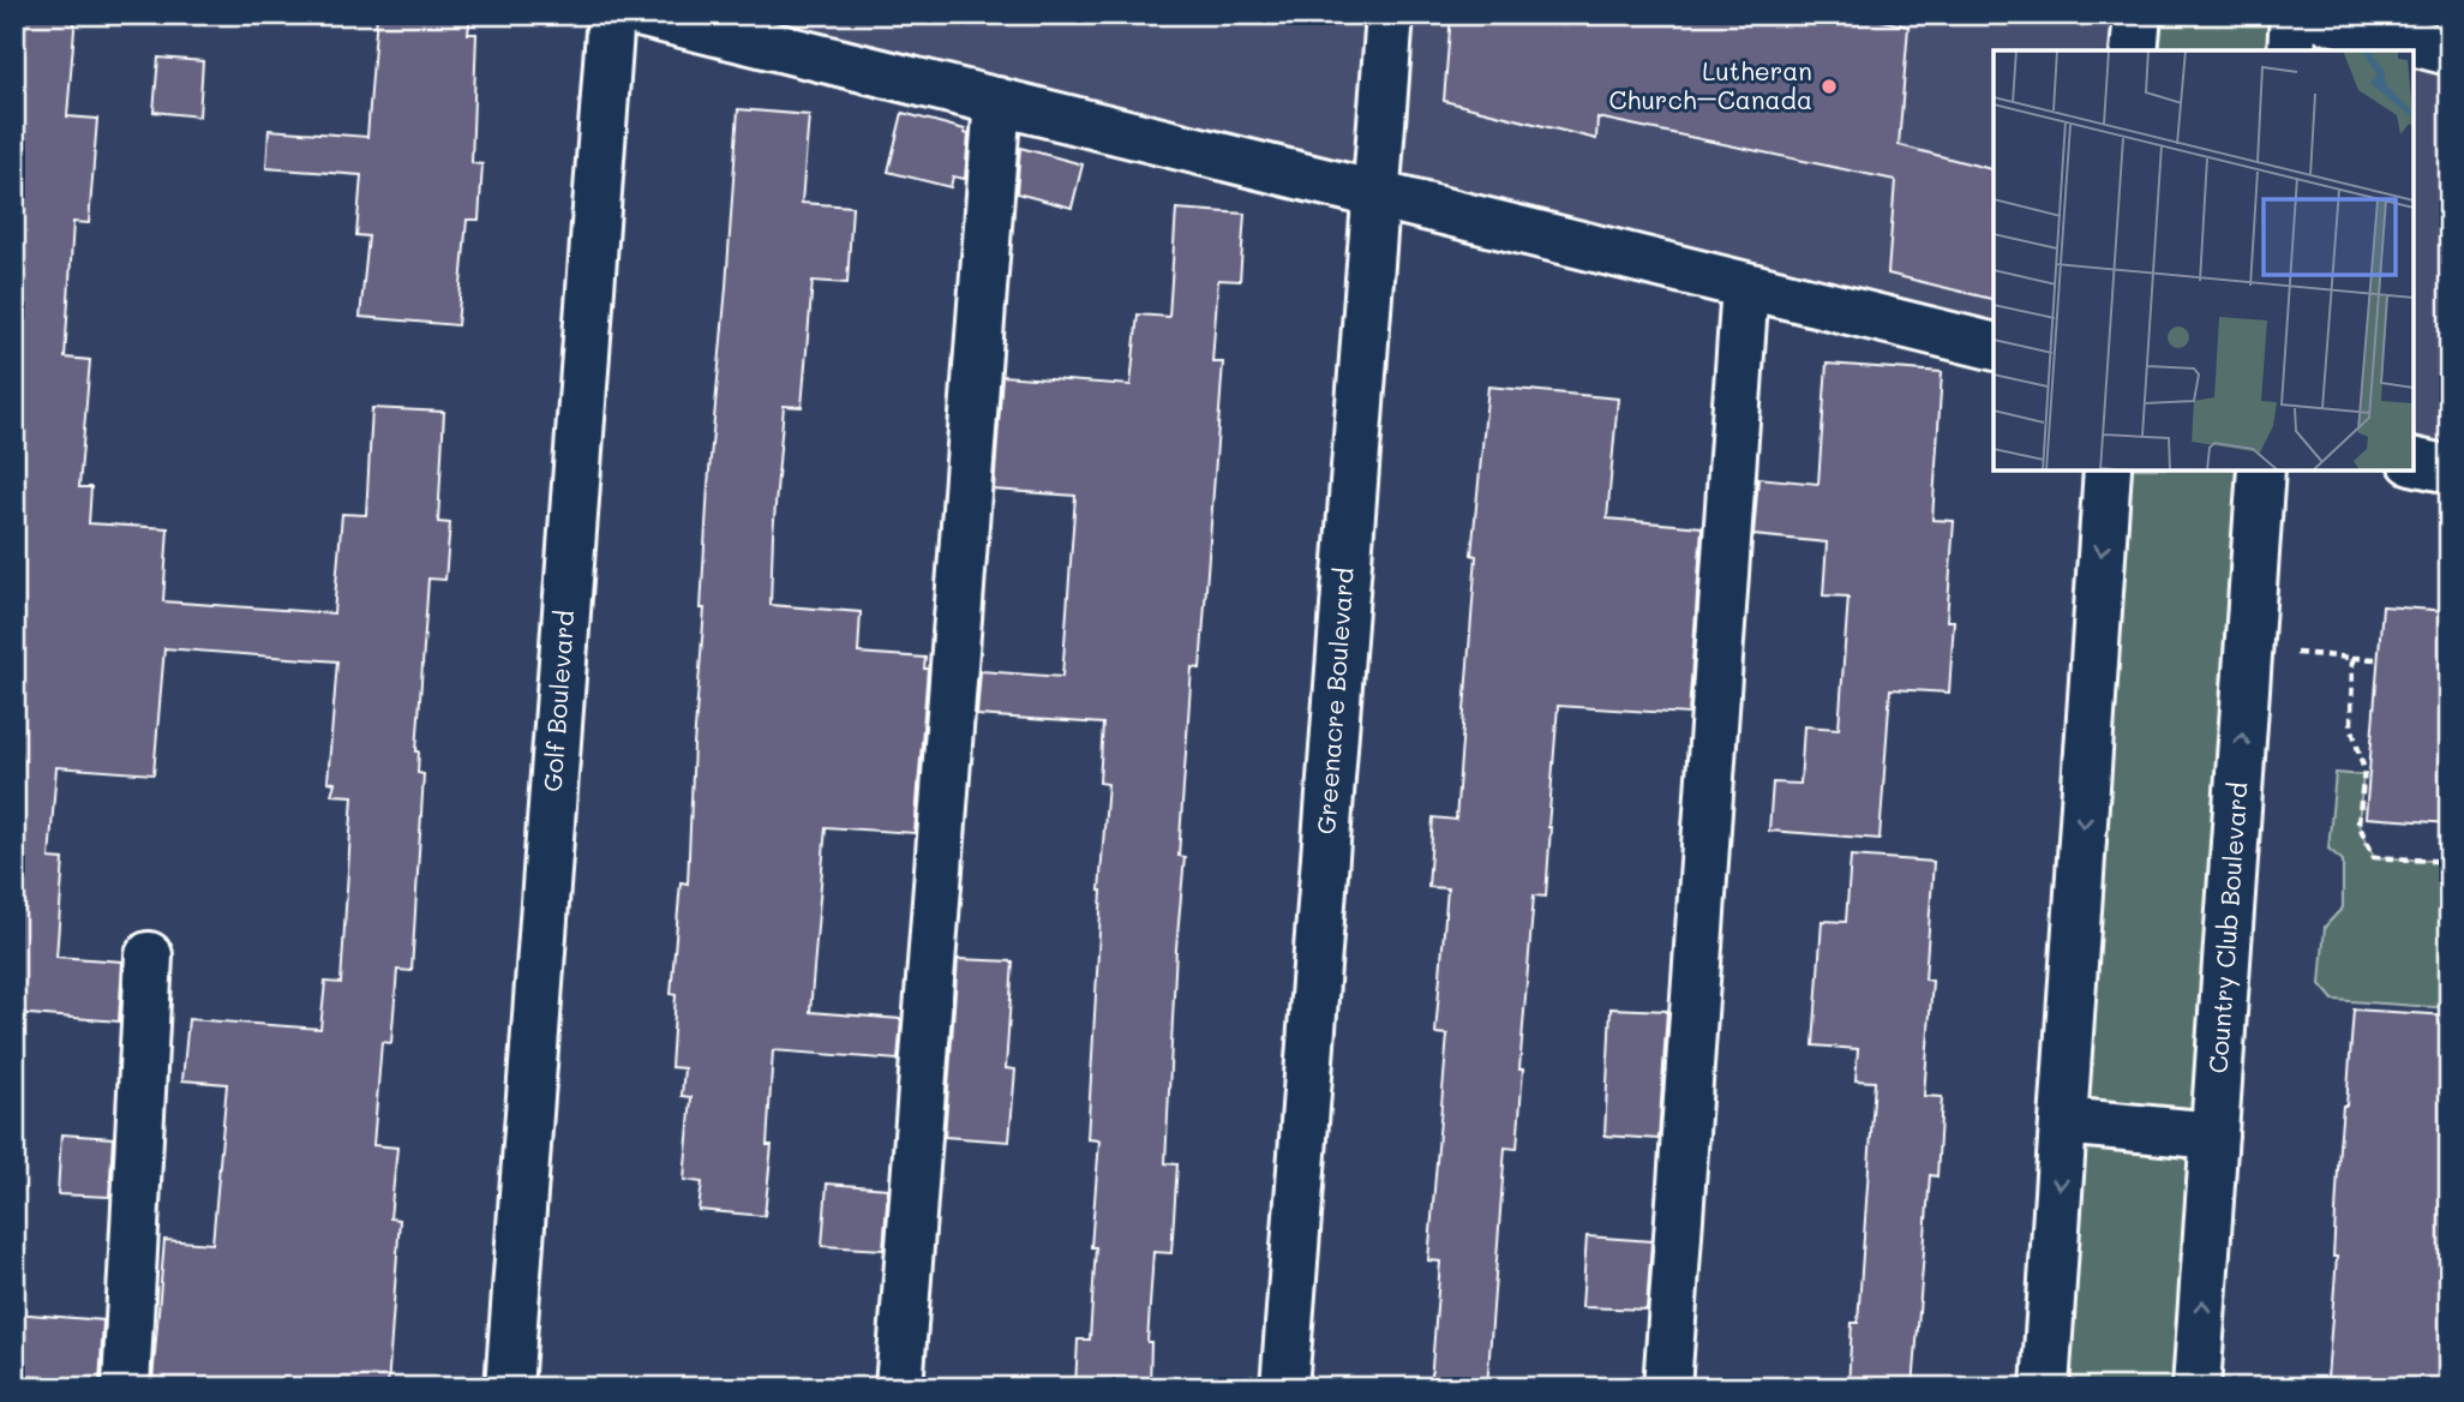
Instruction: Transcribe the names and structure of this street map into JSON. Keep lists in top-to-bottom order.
{
  "streets": {
    "main road": ["Golf Boulevard", "Greenacre Boulevard", "Country Club Boulevard"]
  },
  "places": ["Lutheran Church–Canada"]
}
